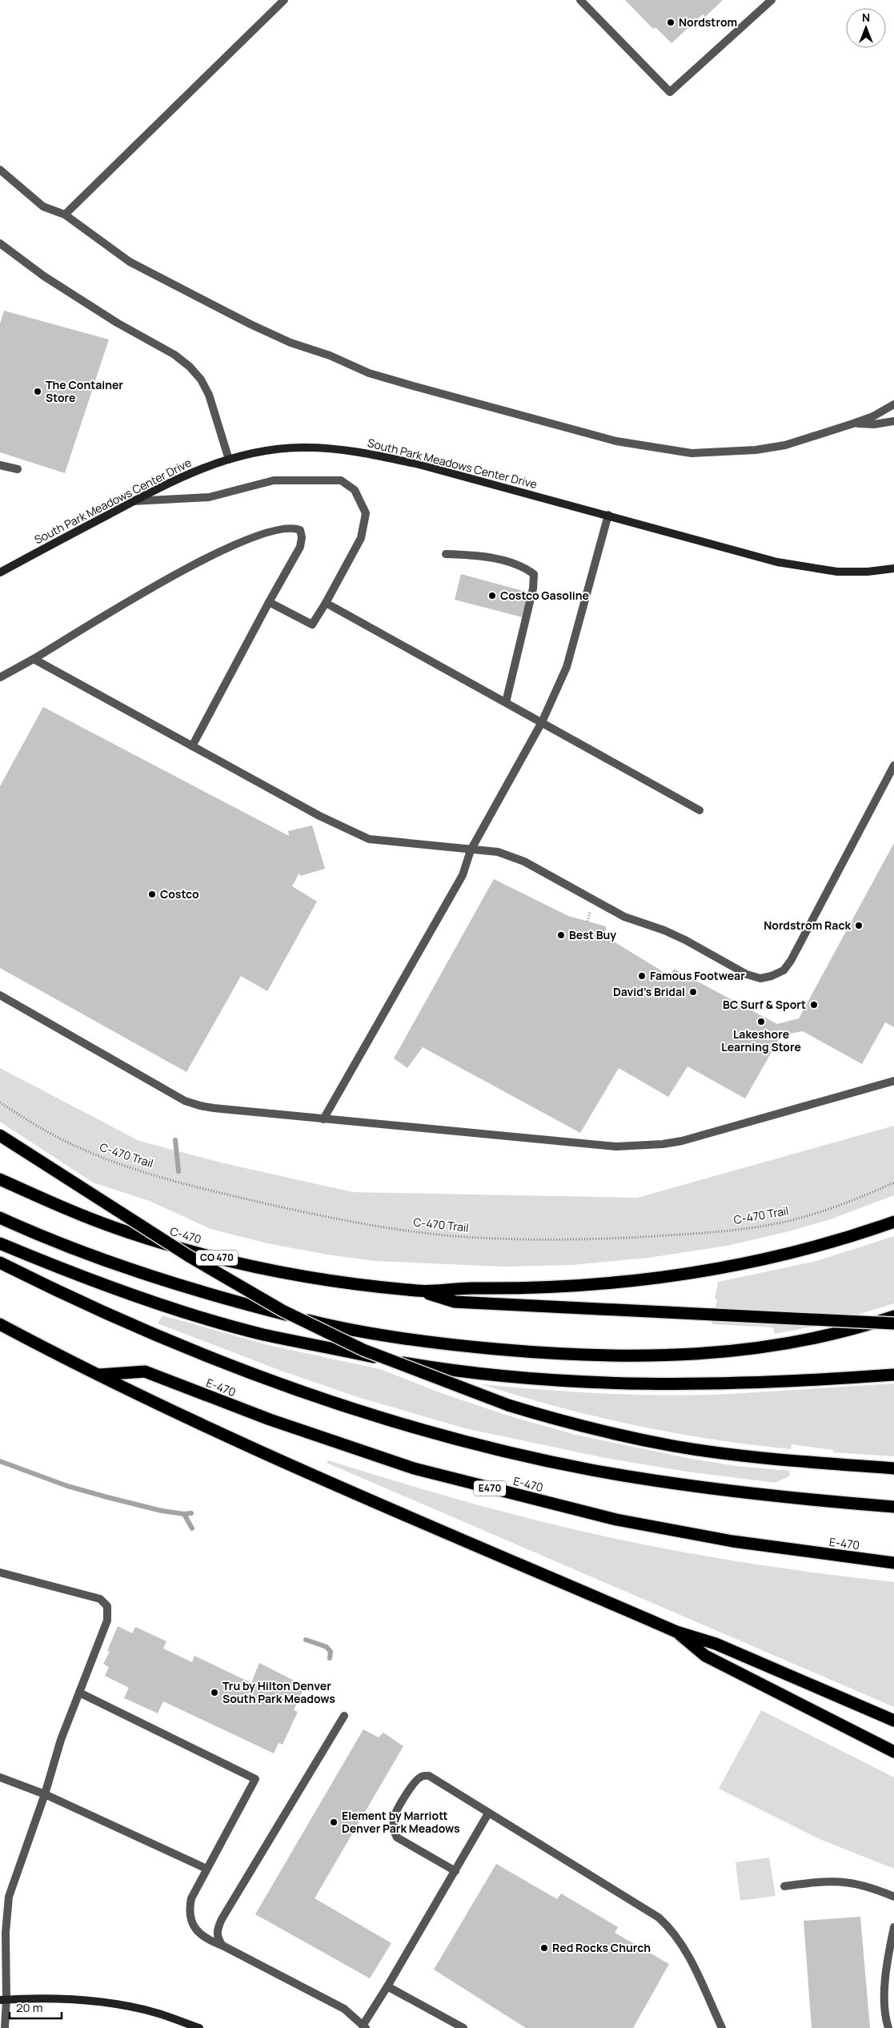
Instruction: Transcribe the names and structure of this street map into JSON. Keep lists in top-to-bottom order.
{
  "streets": {
    "highway": [
      "C-470",
      "CO 470",
      "E-470",
      "E470"
    ],
    "main road": ["South Park Meadows Center Drive"],
    "path": ["C-470 Trail"]
  },
  "places": [
    "Nordstrom",
    "The Container Store",
    "Costco Gasoline",
    "Costco",
    "Nordstrom Rack",
    "Best Buy",
    "Famous Footwear",
    "David's Bridal",
    "BC Surf & Sport",
    "Lakeshore Learning Store",
    "Tru by Hilton Denver South Park Meadows",
    "Element by Marriott Denver Park Meadows",
    "Red Rocks Church"
  ],
  "scale_bar": "20 m",
  "north": "top"
}
